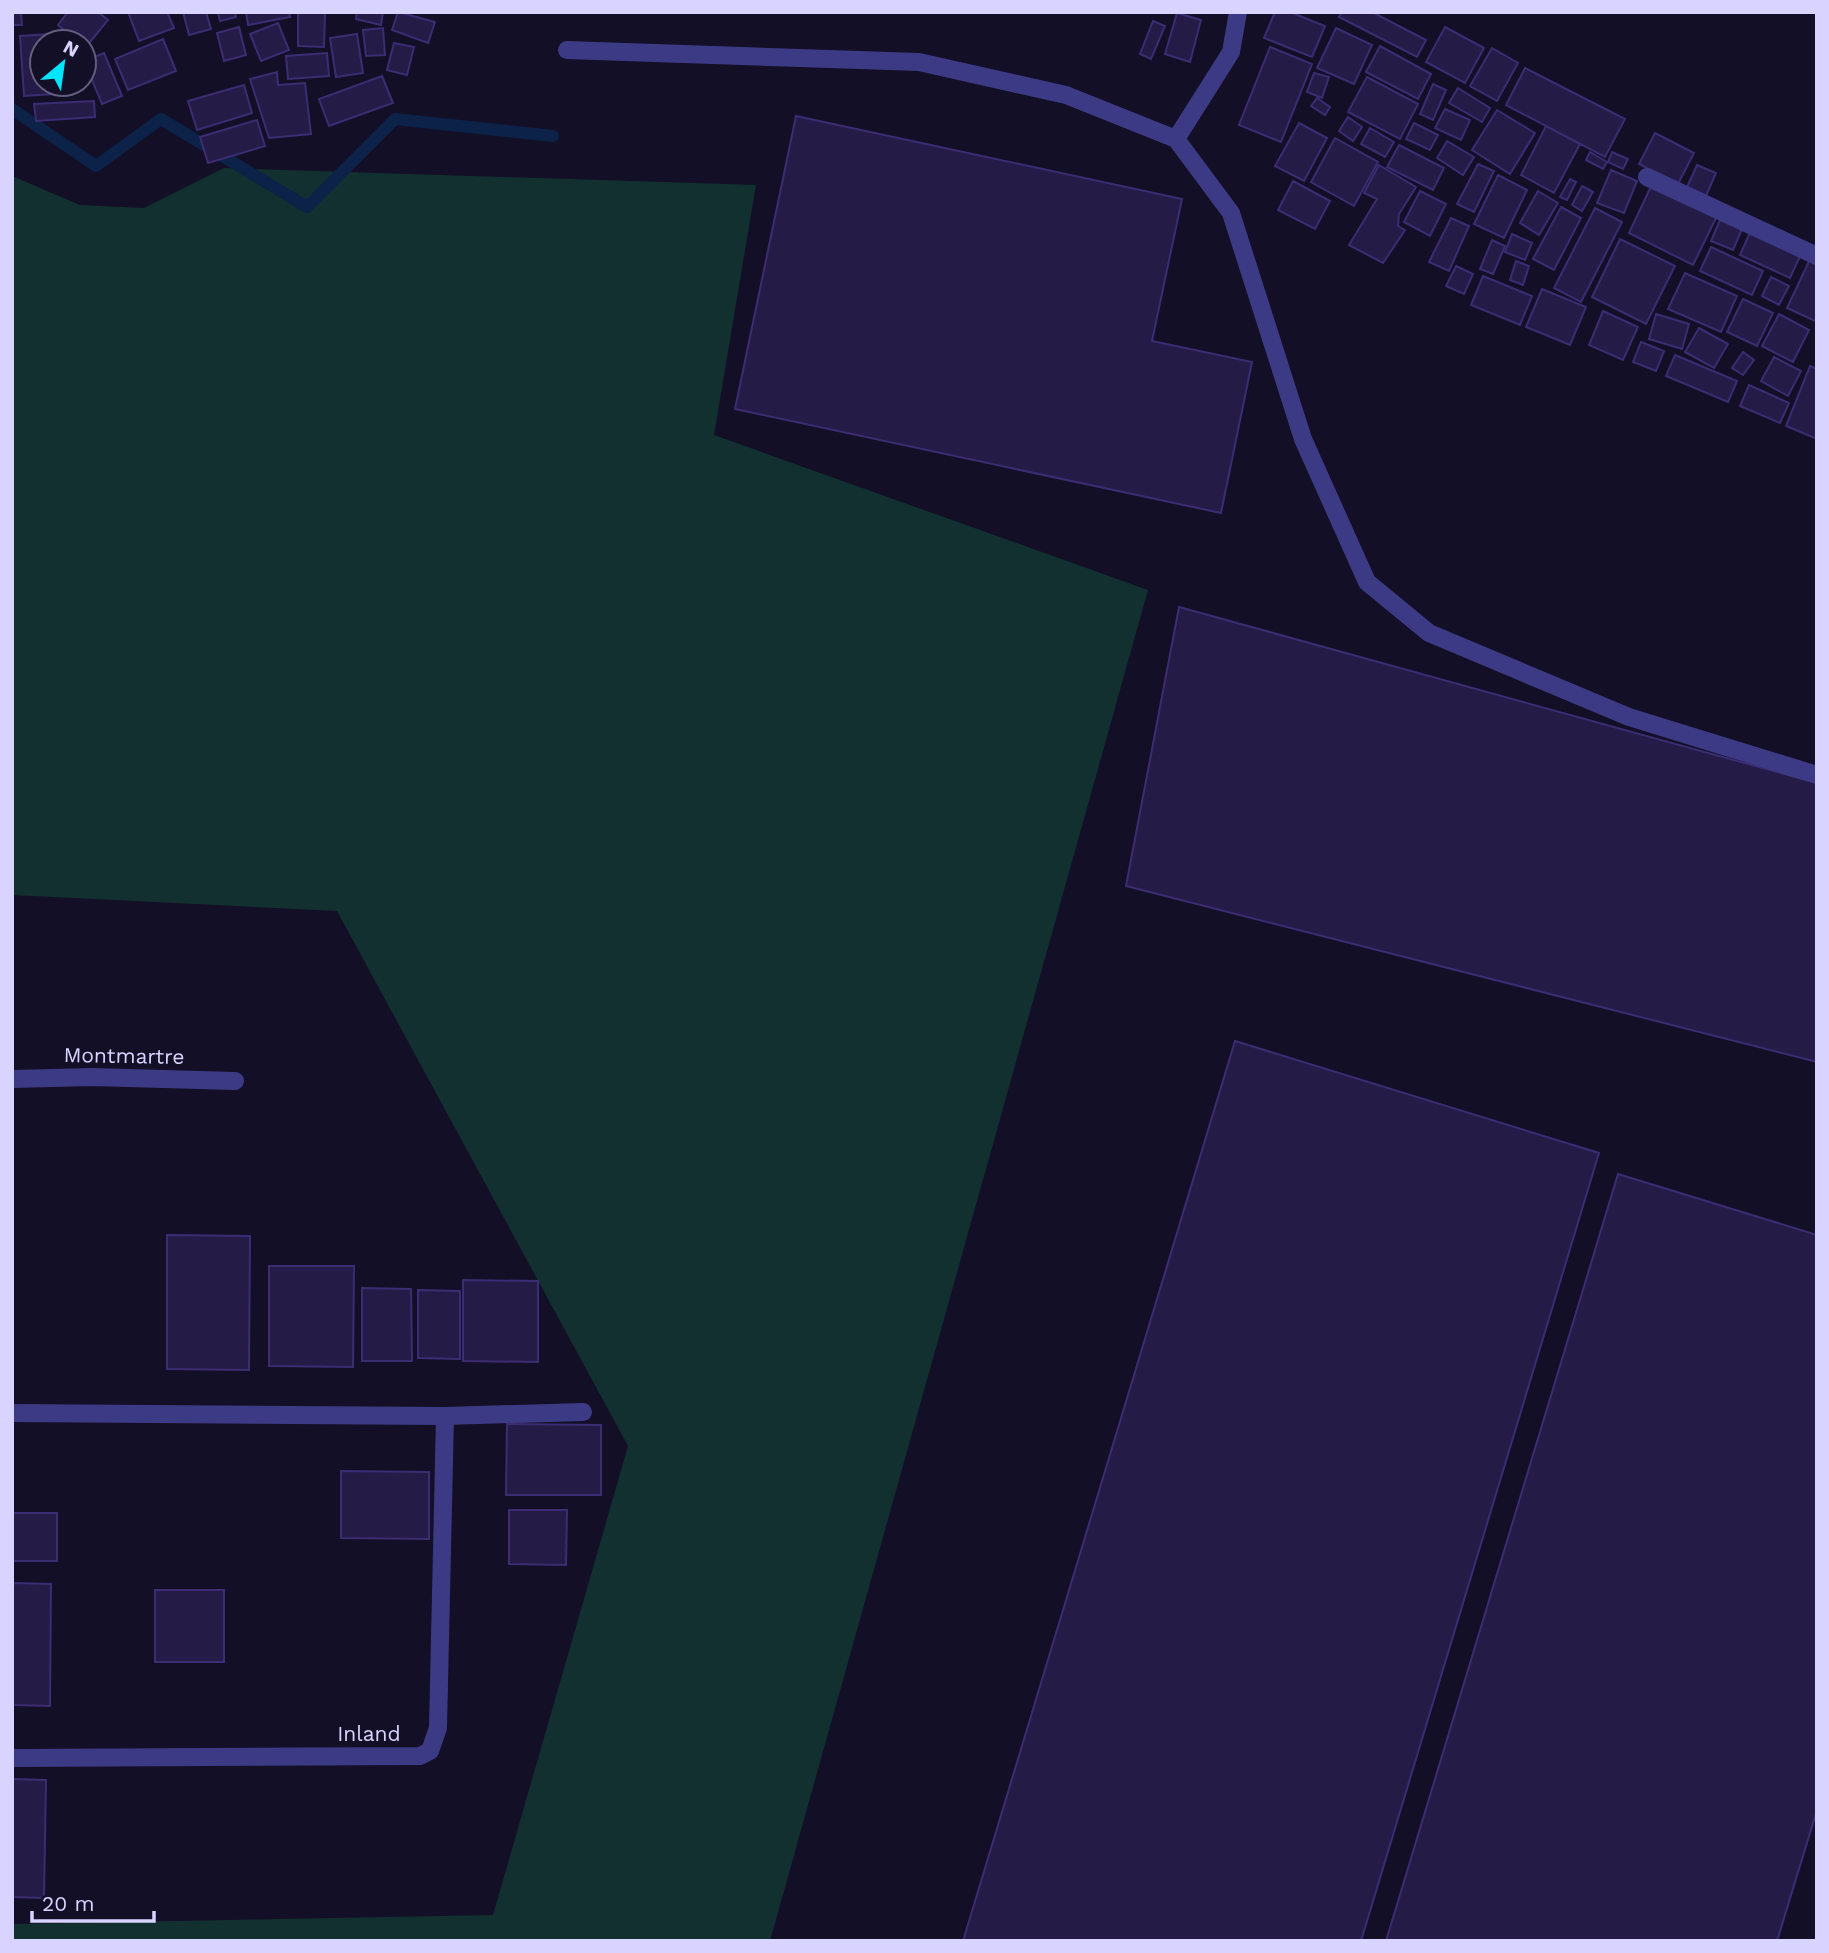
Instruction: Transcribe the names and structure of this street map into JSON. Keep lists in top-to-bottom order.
{
  "streets": {
    "street": ["Montmartre", "Inland"]
  },
  "scale_bar": "20 m",
  "north": "top right"
}
